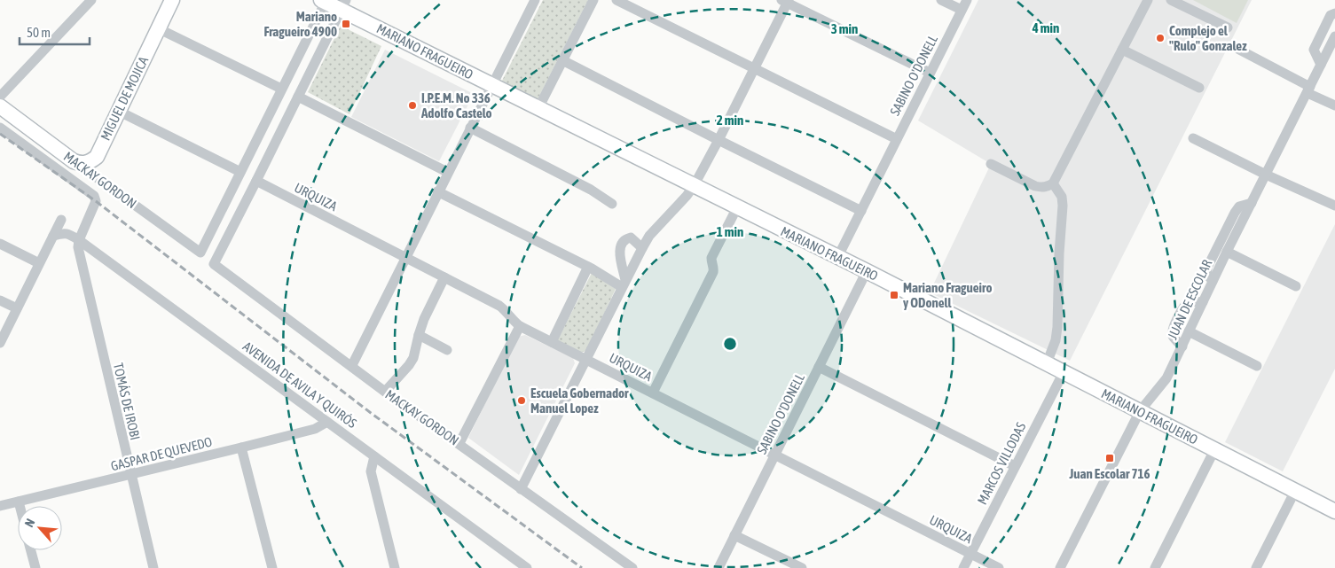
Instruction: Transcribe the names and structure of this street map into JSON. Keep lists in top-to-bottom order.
{
  "streets": {
    "main road": ["MARIANO FRAGUEIRO", "MIGUEL DE MOJICA", "MACKAY GORDON"],
    "street": [
      "SABINO O'DONELL",
      "URQUIZA",
      "JUAN DE ESCOLAR",
      "AVENIDA DE AVILA Y QUIRÓS",
      "TOMÁS DE IROBI",
      "GASPAR DE QUEVEDO",
      "MARCOS VILLODAS"
    ]
  },
  "crossings": [
    ["MARIANO FRAGUEIRO", "SABINO O'DONELL"],
    ["MARIANO FRAGUEIRO", "JUAN DE ESCOLAR"],
    ["MARIANO FRAGUEIRO", "MARCOS VILLODAS"],
    ["SABINO O'DONELL", "URQUIZA"],
    ["MIGUEL DE MOJICA", "MACKAY GORDON"],
    ["MACKAY GORDON", "URQUIZA"],
    ["URQUIZA", "MARCOS VILLODAS"],
    ["AVENIDA DE AVILA Y QUIRÓS", "TOMÁS DE IROBI"],
    ["AVENIDA DE AVILA Y QUIRÓS", "GASPAR DE QUEVEDO"],
    ["TOMÁS DE IROBI", "GASPAR DE QUEVEDO"]
  ],
  "places": {
    "transit": ["Mariano Fragueiro 4900", "Mariano Fragueiro y ODonell", "Juan Escolar 716"],
    "other": ["Complejo el \"Rulo\" Gonzalez", "I.P.E.M. No 336 Adolfo Castelo", "Escuela Gobernador Manuel Lopez"]
  },
  "scale_bar": "50 m",
  "north": "top left",
  "rings": [
    "4 min",
    "3 min",
    "2 min",
    "1 min"
  ]
}
